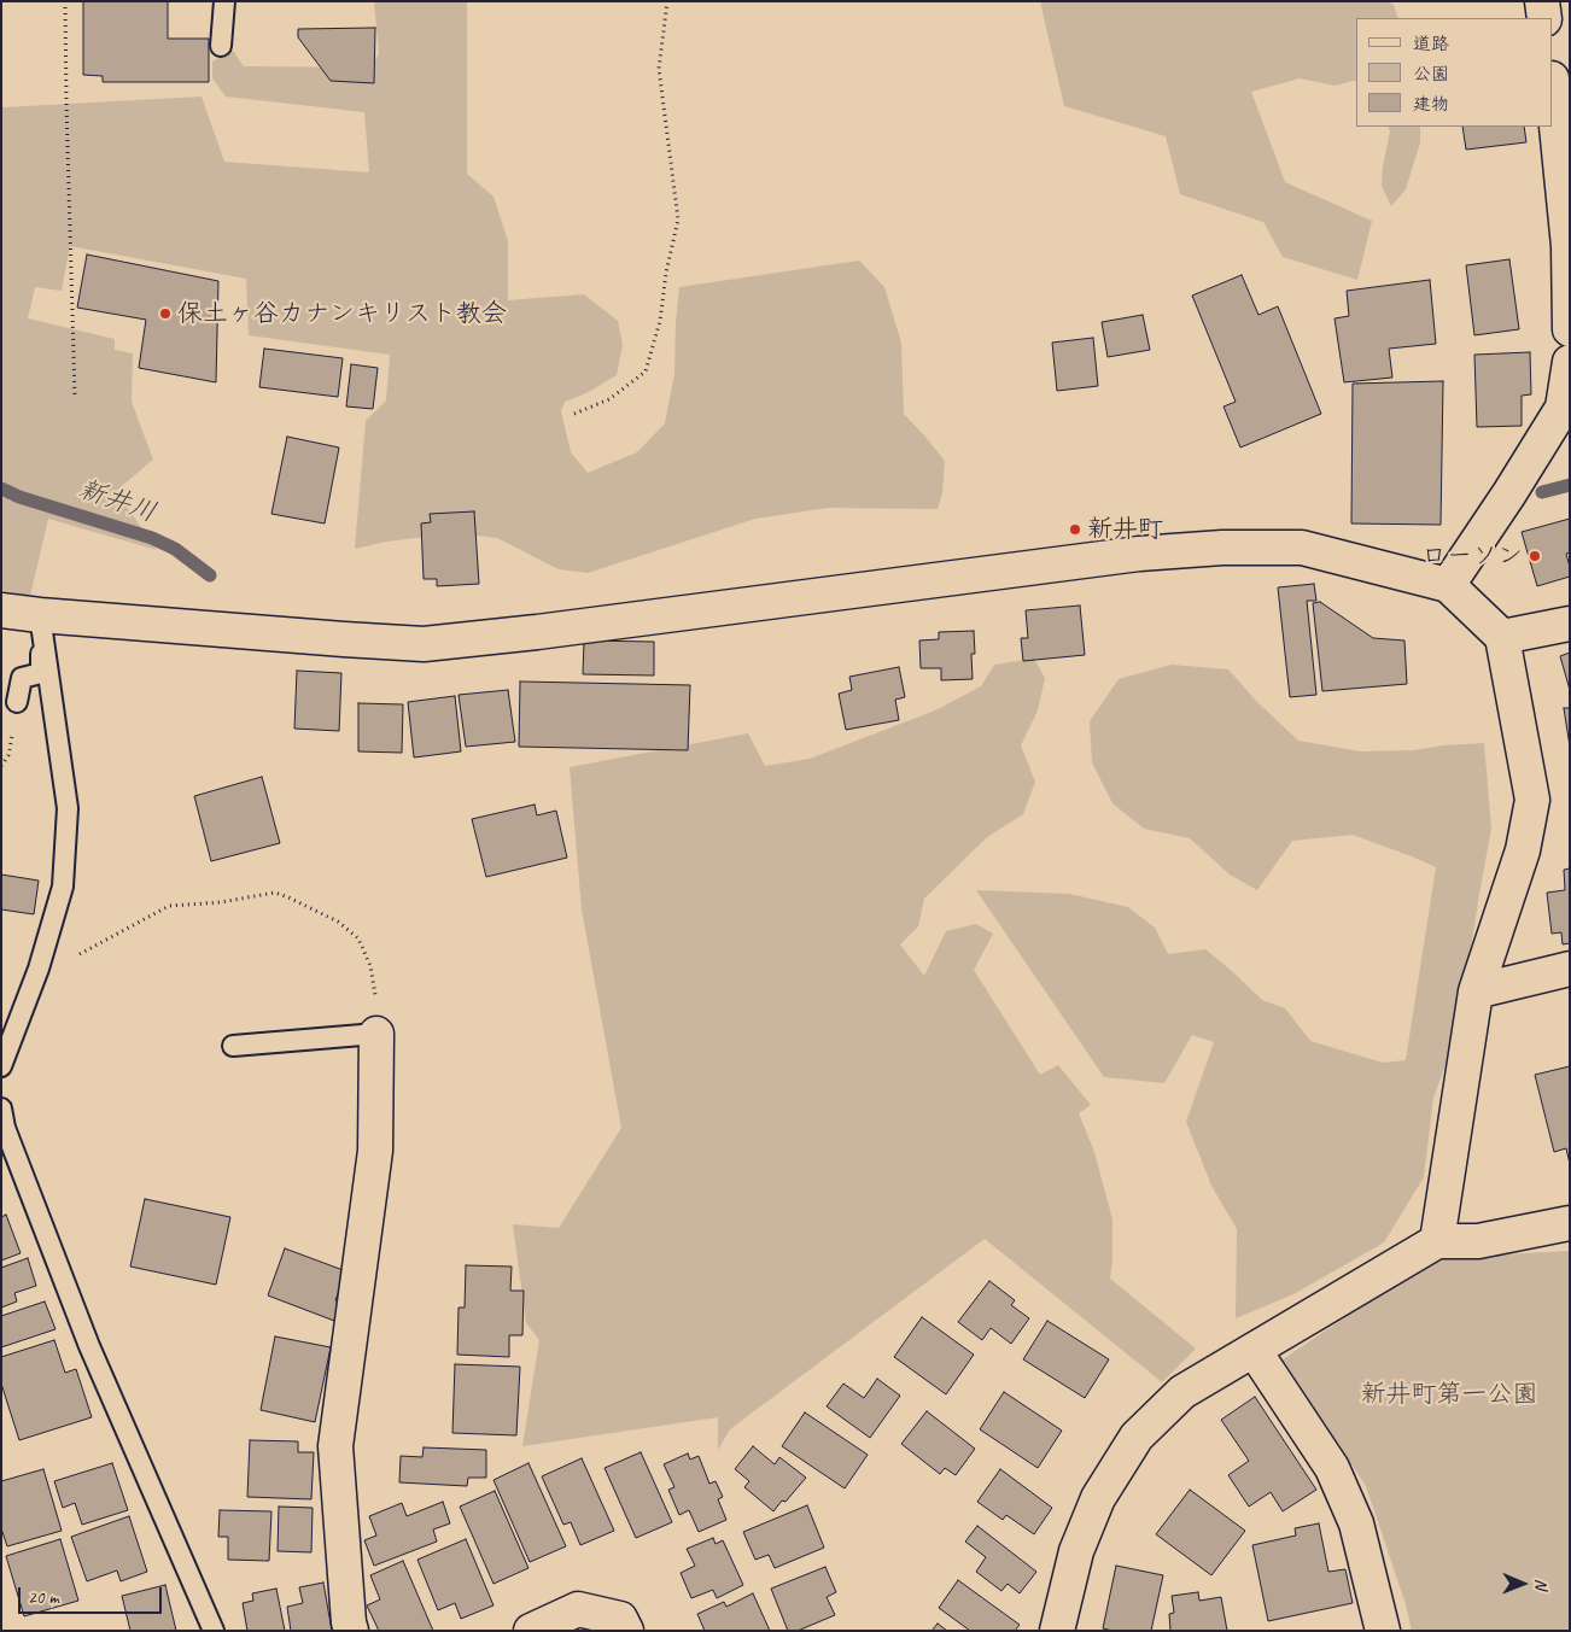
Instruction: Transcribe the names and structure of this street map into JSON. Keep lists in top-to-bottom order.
{
  "water": ["新井川"],
  "parks": ["新井町第一公園"],
  "places": ["保土ヶ谷カナンキリスト教会", "新井町", "ローソン"],
  "legend": ["道路", "公園", "建物"],
  "scale_bar": "20 m",
  "north": "right"
}
